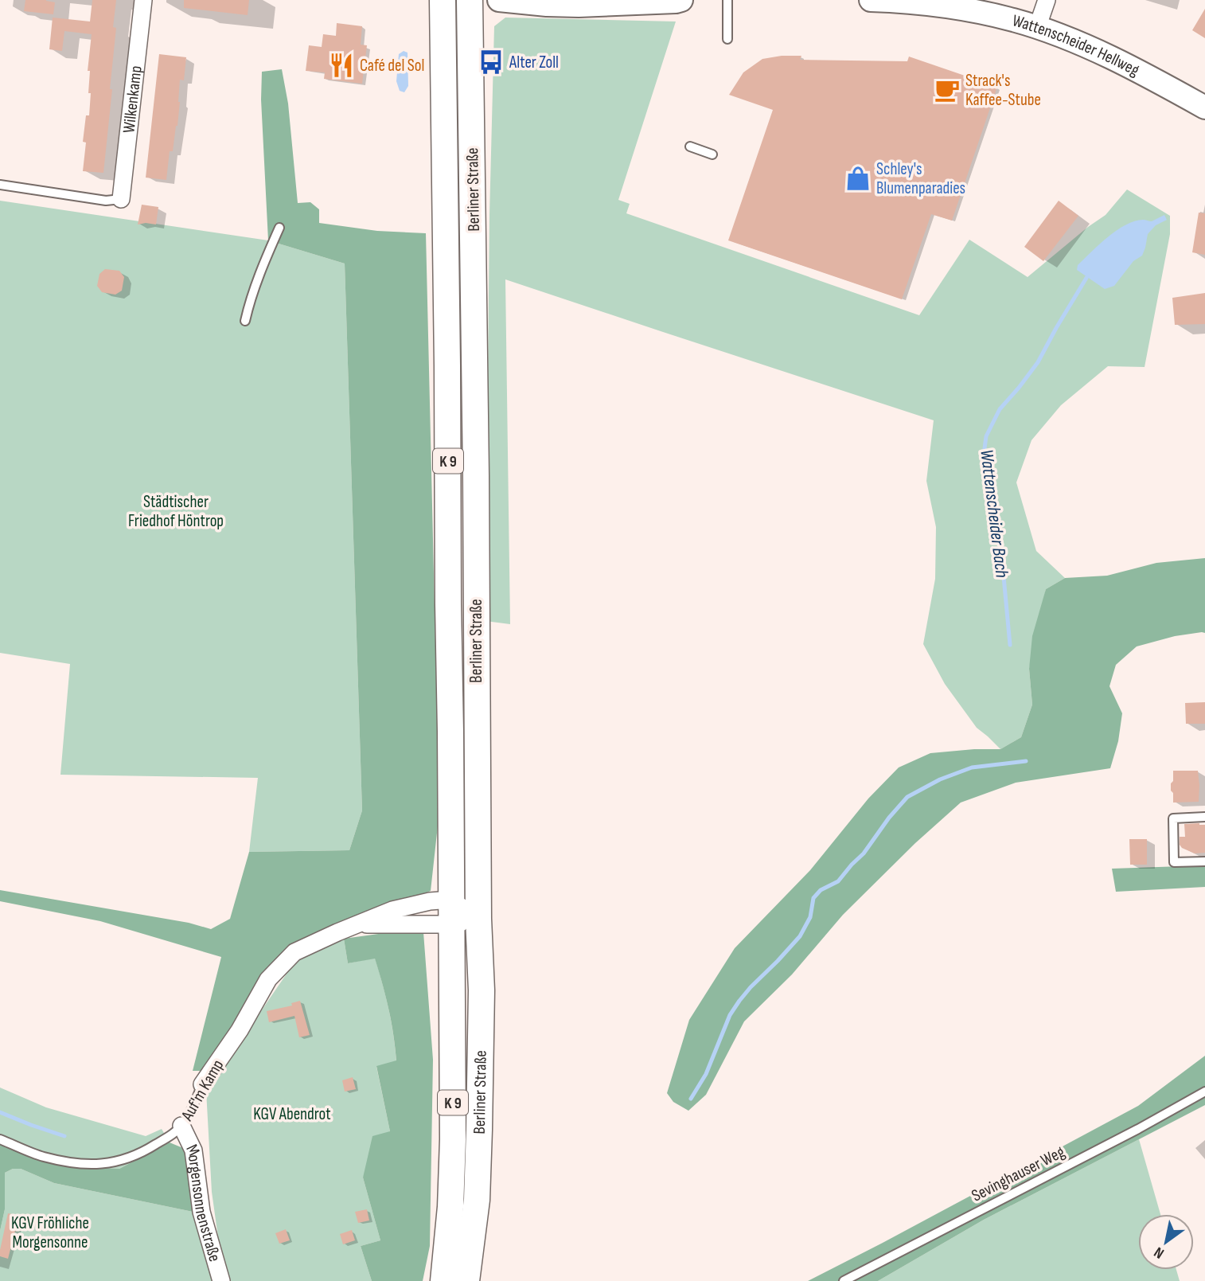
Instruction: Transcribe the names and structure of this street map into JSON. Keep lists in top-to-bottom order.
{
  "streets": {
    "main road": ["Wattenscheider Hellweg", "Berliner Straße", "K 9"],
    "street": ["Wilkenkamp", "Auf'm Kamp", "Morgensonnenstraße"],
    "lane": ["Sevinghauser Weg"]
  },
  "crossings": [
    ["Berliner Straße", "Auf'm Kamp"],
    ["Auf'm Kamp", "Morgensonnenstraße"]
  ],
  "water": ["Wattenscheider Bach"],
  "parks": ["Städtischer Friedhof Höntrop", "KGV Abendrot", "KGV Fröhliche Morgensonne"],
  "places": {
    "bus stop": ["Alter Zoll"],
    "restaurant": ["Café del Sol"],
    "cafe": ["Strack's Kaffee-Stube"],
    "shop": ["Schley's Blumenparadies"]
  },
  "north": "bottom left"
}
